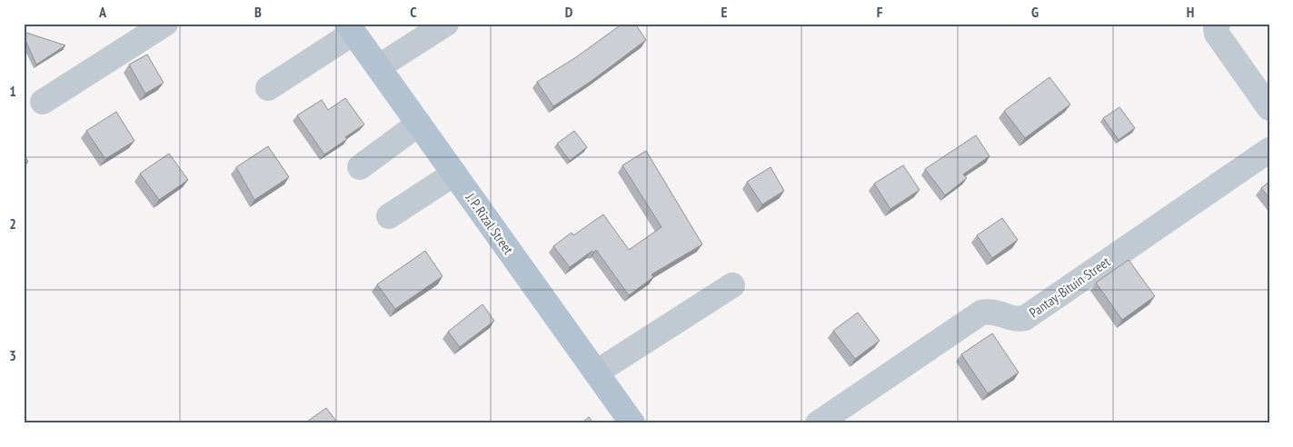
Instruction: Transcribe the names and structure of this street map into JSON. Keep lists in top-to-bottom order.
{
  "streets": {
    "main road": ["J. P. Rizal Street"],
    "street": ["Pantay-Bituin Street"]
  },
  "grid": {
    "columns": [
      "A",
      "B",
      "C",
      "D",
      "E",
      "F",
      "G",
      "H"
    ],
    "rows": ["1", "2", "3"]
  }
}
